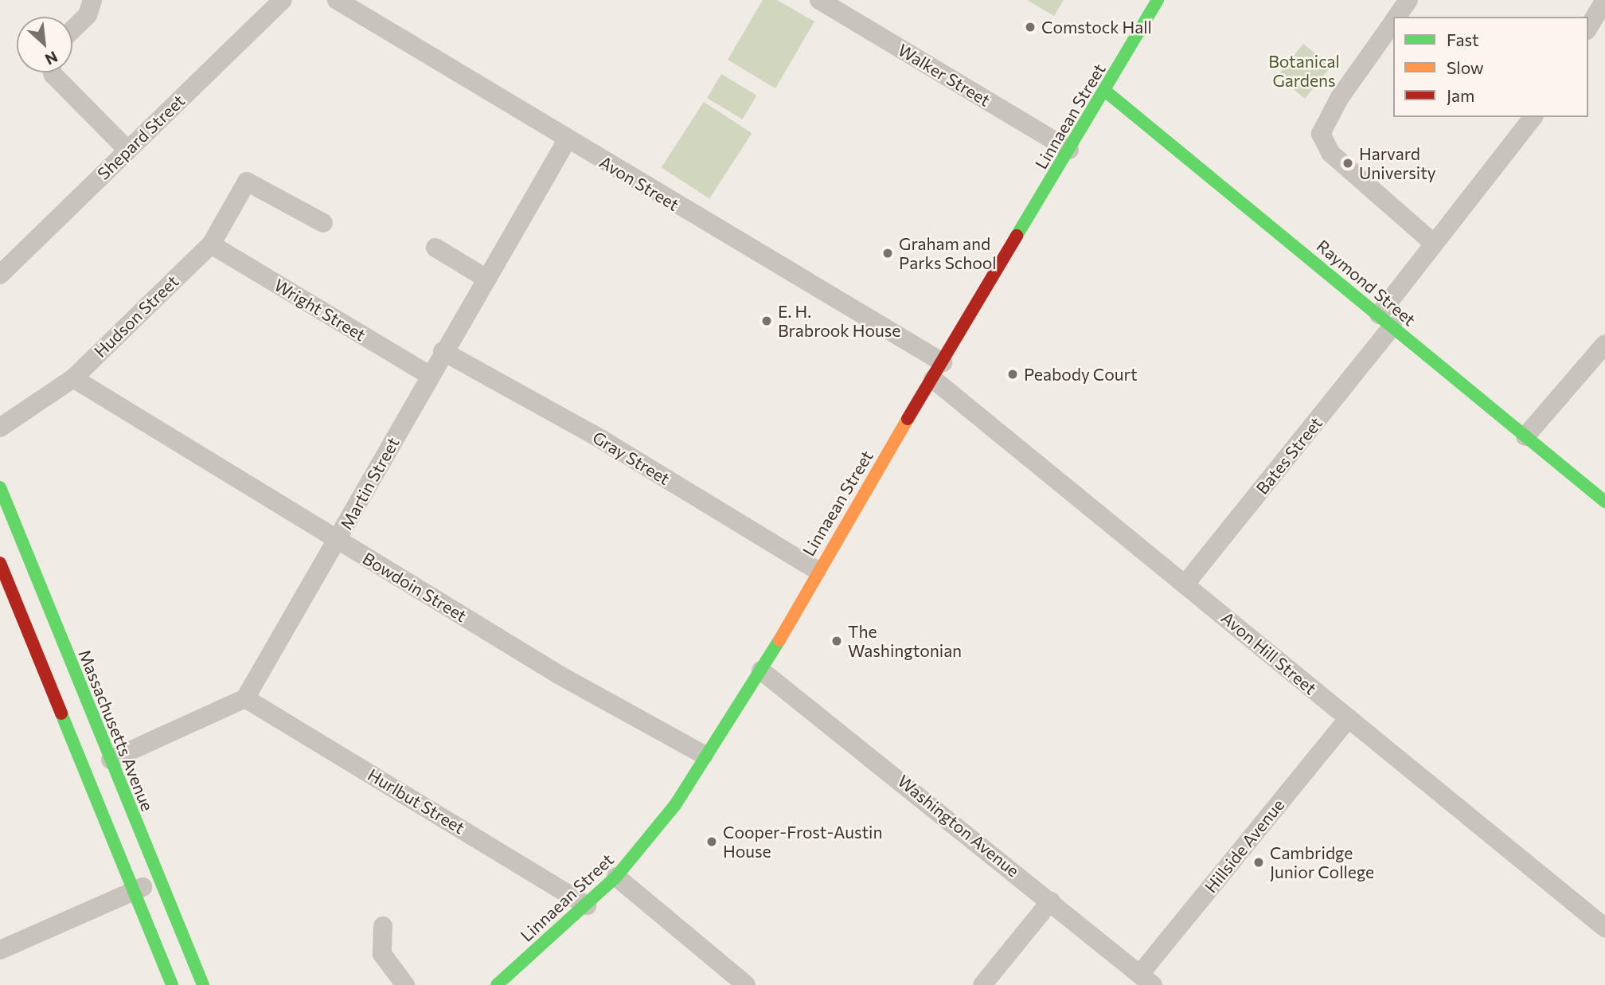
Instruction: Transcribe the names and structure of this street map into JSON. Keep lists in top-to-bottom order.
{
  "streets": {
    "street": [
      "Walker Street",
      "Linnaean Street",
      "Shepard Street",
      "Avon Street",
      "Raymond Street",
      "Wright Street",
      "Hudson Street",
      "Bates Street",
      "Gray Street",
      "Martin Street",
      "Bowdoin Street",
      "Avon Hill Street",
      "Massachusetts Avenue",
      "Hurlbut Street",
      "Washington Avenue",
      "Hillside Avenue"
    ]
  },
  "crossings": [
    ["Walker Street", "Linnaean Street"],
    ["Linnaean Street", "Avon Street"],
    ["Linnaean Street", "Raymond Street"],
    ["Linnaean Street", "Gray Street"],
    ["Linnaean Street", "Bowdoin Street"],
    ["Linnaean Street", "Avon Hill Street"],
    ["Linnaean Street", "Hurlbut Street"],
    ["Linnaean Street", "Washington Avenue"],
    ["Avon Street", "Martin Street"],
    ["Avon Street", "Avon Hill Street"],
    ["Raymond Street", "Bates Street"],
    ["Wright Street", "Hudson Street"],
    ["Wright Street", "Martin Street"],
    ["Hudson Street", "Bowdoin Street"],
    ["Bates Street", "Avon Hill Street"],
    ["Gray Street", "Martin Street"],
    ["Martin Street", "Bowdoin Street"],
    ["Martin Street", "Hurlbut Street"],
    ["Avon Hill Street", "Hillside Avenue"],
    ["Washington Avenue", "Hillside Avenue"]
  ],
  "parks": ["Botanical Gardens"],
  "places": [
    "Comstock Hall",
    "Harvard University",
    "Graham and Parks School",
    "E. H. Brabrook House",
    "Peabody Court",
    "The Washingtonian",
    "Cooper-Frost-Austin House",
    "Cambridge Junior College"
  ],
  "legend": ["Fast", "Slow", "Jam"],
  "north": "bottom right"
}
